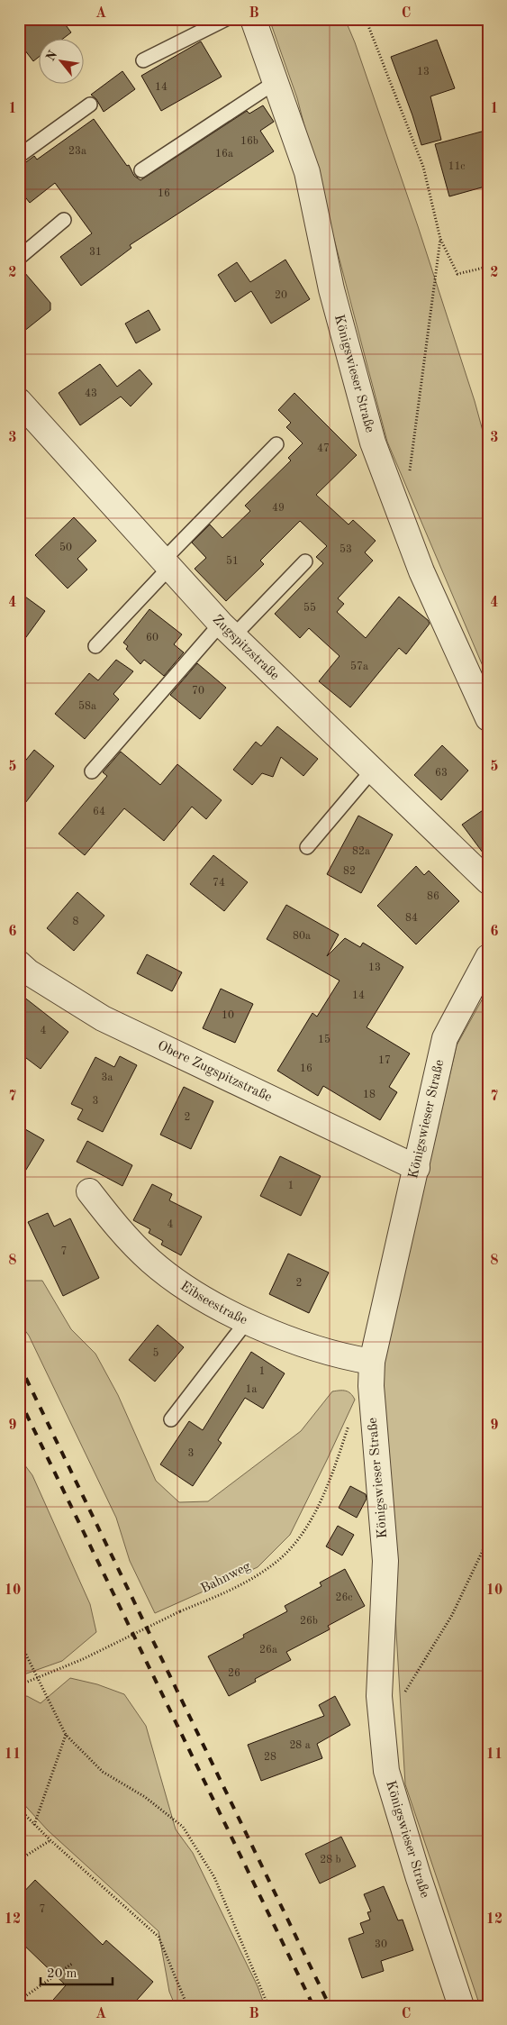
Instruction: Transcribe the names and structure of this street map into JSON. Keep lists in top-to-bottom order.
{
  "streets": {
    "street": [
      "Königswieser Straße",
      "Zugspitzstraße",
      "Obere Zugspitzstraße",
      "Eibseestraße"
    ],
    "path": ["Bahnweg"]
  },
  "crossings": [
    ["Königswieser Straße", "Obere Zugspitzstraße"],
    ["Königswieser Straße", "Eibseestraße"]
  ],
  "house_numbers": [
    "13",
    "14",
    "16b",
    "23a",
    "16a",
    "11c",
    "16",
    "31",
    "20",
    "43",
    "47",
    "49",
    "50",
    "53",
    "51",
    "55",
    "60",
    "57a",
    "70",
    "58a",
    "63",
    "64",
    "82a",
    "82",
    "74",
    "86",
    "84",
    "8",
    "80a",
    "13",
    "14",
    "10",
    "4",
    "15",
    "17",
    "16",
    "3a",
    "18",
    "3",
    "2",
    "1",
    "4",
    "7",
    "2",
    "5",
    "1",
    "1a",
    "3",
    "26c",
    "26b",
    "26a",
    "26",
    "28 a",
    "28",
    "28 b",
    "7",
    "30"
  ],
  "scale_bar": "20 m",
  "north": "top left",
  "grid": {
    "columns": ["A", "B", "C"],
    "rows": [
      "1",
      "2",
      "3",
      "4",
      "5",
      "6",
      "7",
      "8",
      "9",
      "10",
      "11",
      "12"
    ]
  }
}
